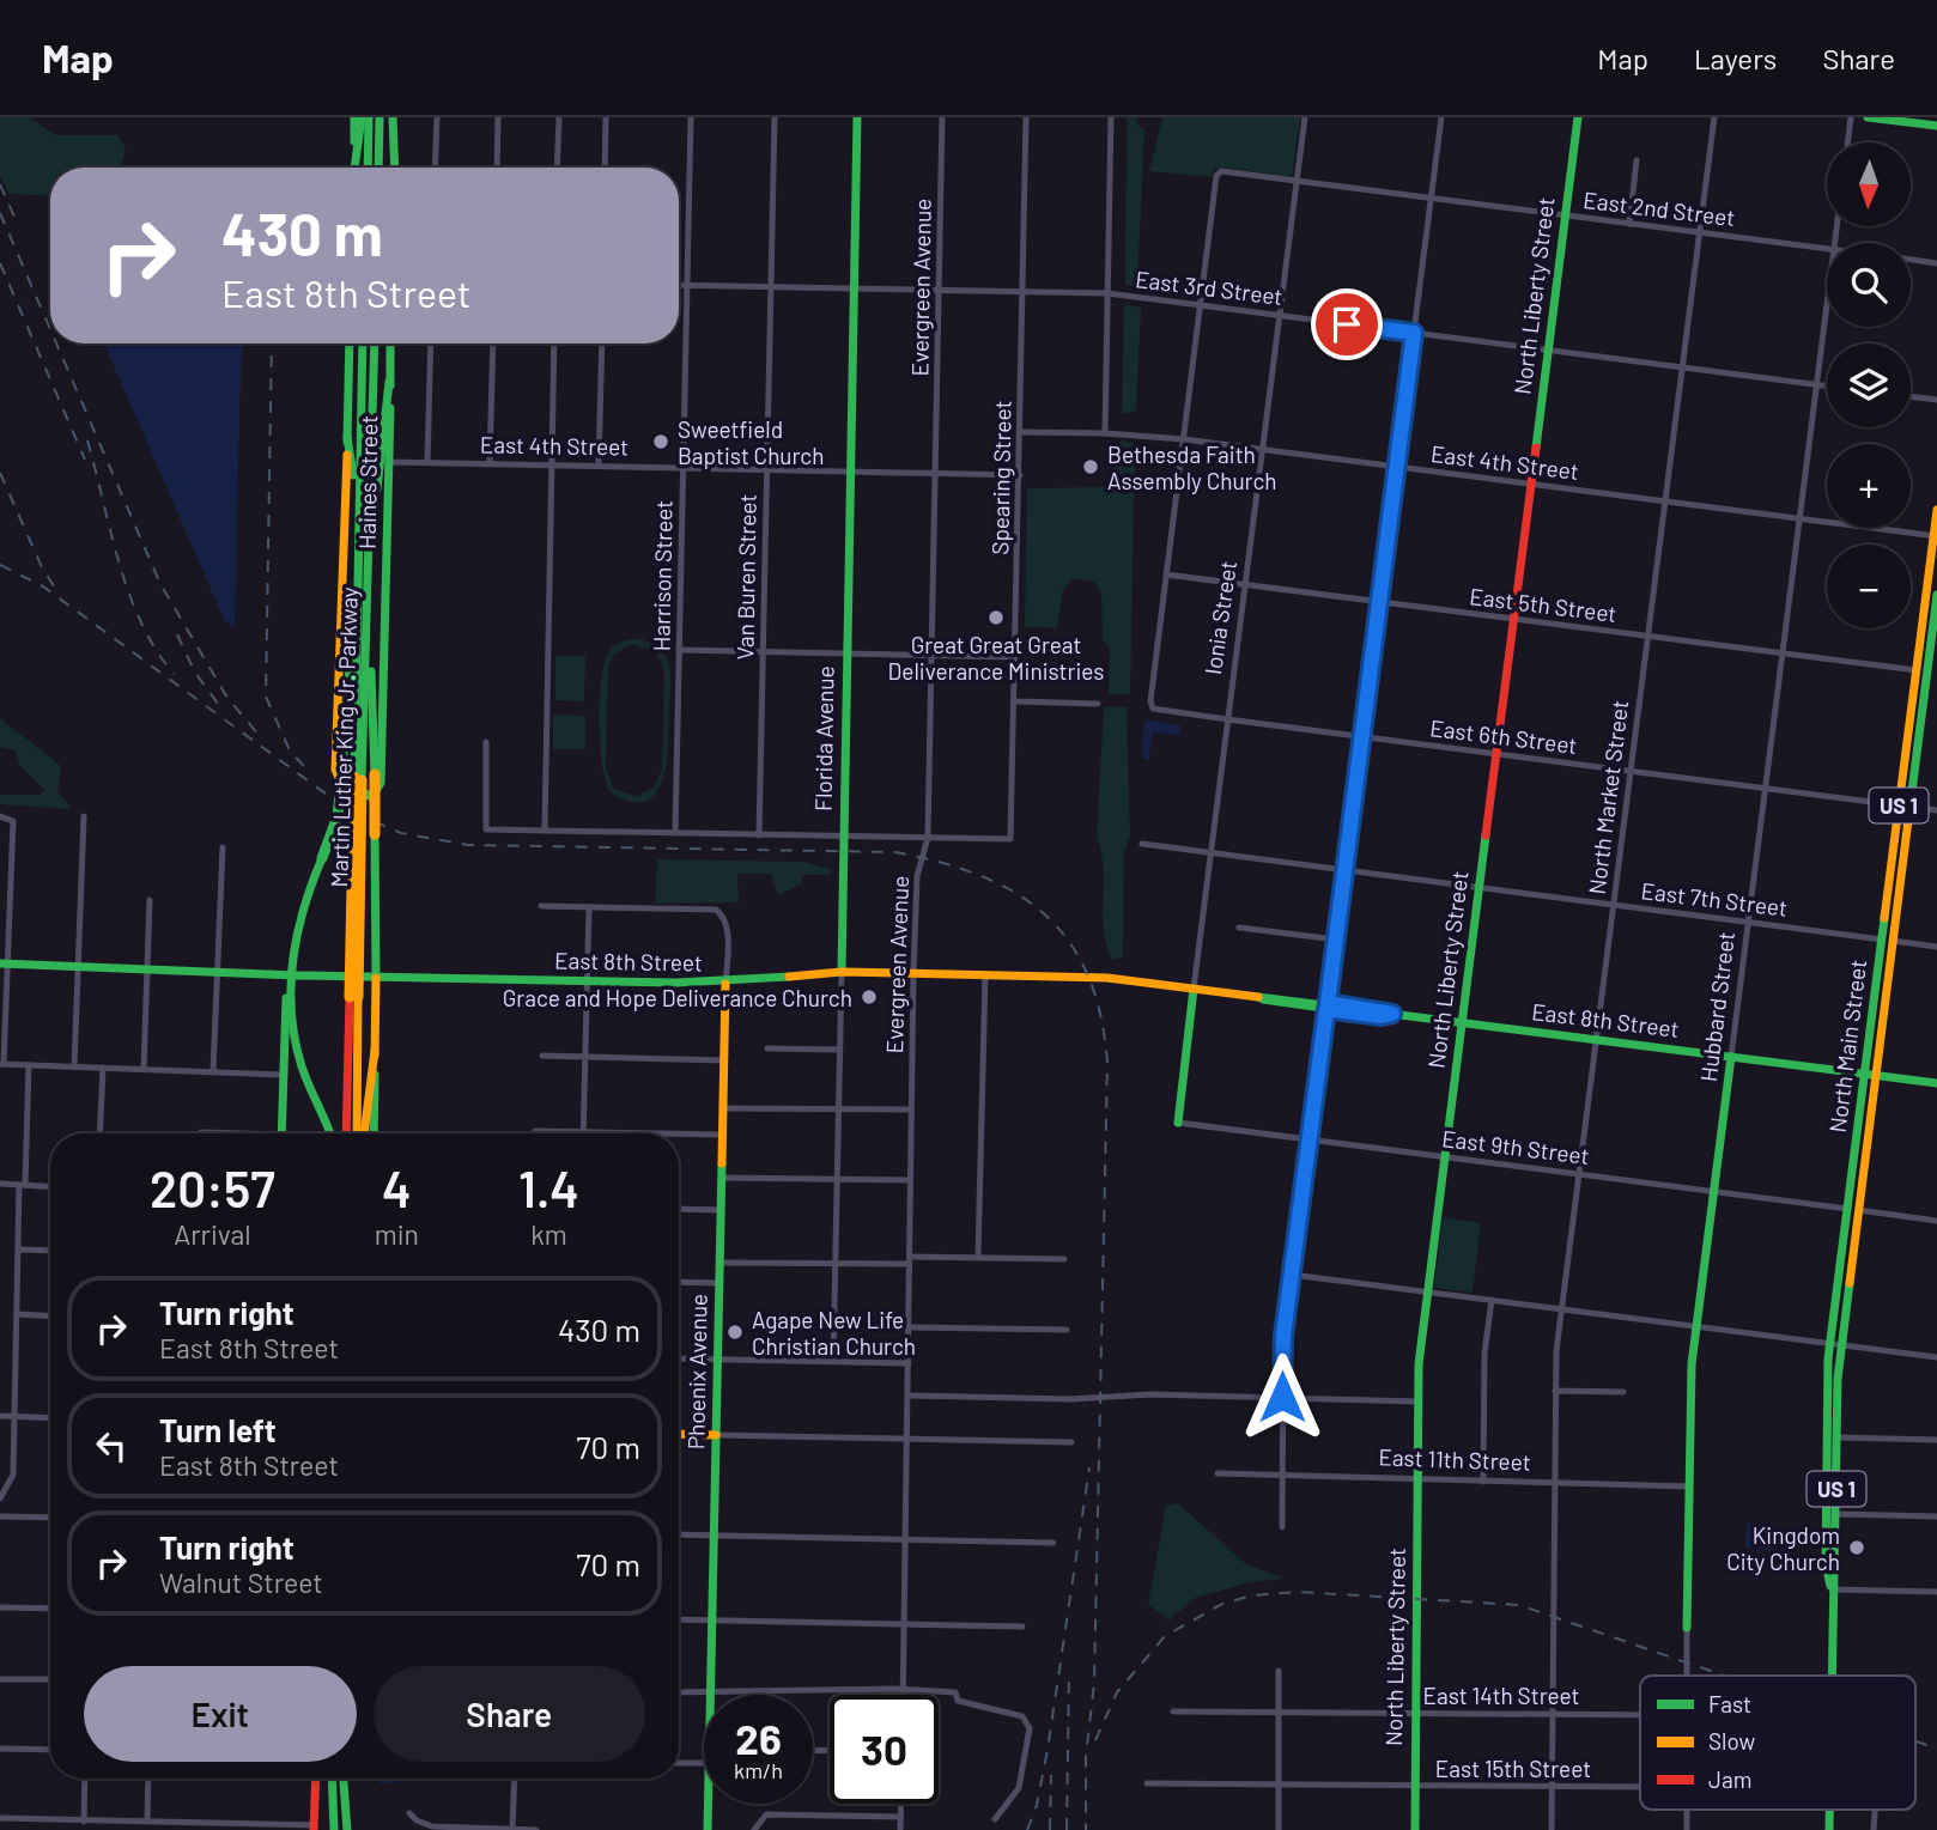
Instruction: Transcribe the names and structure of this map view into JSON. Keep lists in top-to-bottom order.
{
  "streets": {
    "main road": [
      "North Liberty Street",
      "Haines Street",
      "Ionia Street",
      "Martin Luther King Jr. Parkway",
      "Florida Avenue",
      "US 1",
      "East 8th Street",
      "Hubbard Street",
      "North Main Street",
      "Phoenix Avenue"
    ],
    "street": [
      "East 2nd Street",
      "Evergreen Avenue",
      "East 3rd Street",
      "East 4th Street",
      "Spearing Street",
      "Harrison Street",
      "Van Buren Street",
      "East 5th Street",
      "East 6th Street",
      "North Market Street",
      "East 7th Street",
      "East 9th Street",
      "East 11th Street",
      "East 14th Street",
      "East 15th Street"
    ]
  },
  "crossings": [
    ["East 2nd Street", "East 3rd Street"],
    ["East 2nd Street", "North Liberty Street"],
    ["East 2nd Street", "Ionia Street"],
    ["East 2nd Street", "North Market Street"],
    ["Evergreen Avenue", "East 3rd Street"],
    ["Evergreen Avenue", "East 4th Street"],
    ["Evergreen Avenue", "Spearing Street"],
    ["Evergreen Avenue", "East 8th Street"],
    ["East 3rd Street", "North Liberty Street"],
    ["East 3rd Street", "Spearing Street"],
    ["East 3rd Street", "Harrison Street"],
    ["East 3rd Street", "Van Buren Street"],
    ["East 3rd Street", "Ionia Street"],
    ["East 3rd Street", "Florida Avenue"],
    ["East 3rd Street", "North Market Street"],
    ["East 3rd Street", "Hubbard Street"],
    ["North Liberty Street", "East 4th Street"],
    ["North Liberty Street", "East 5th Street"],
    ["North Liberty Street", "East 6th Street"],
    ["North Liberty Street", "East 7th Street"],
    ["North Liberty Street", "East 8th Street"],
    ["North Liberty Street", "East 9th Street"],
    ["North Liberty Street", "East 11th Street"],
    ["North Liberty Street", "East 14th Street"],
    ["North Liberty Street", "East 15th Street"],
    ["East 4th Street", "Spearing Street"],
    ["East 4th Street", "Haines Street"],
    ["East 4th Street", "Harrison Street"],
    ["East 4th Street", "Van Buren Street"],
    ["East 4th Street", "Ionia Street"],
    ["East 4th Street", "Florida Avenue"],
    ["East 4th Street", "North Market Street"],
    ["East 4th Street", "Hubbard Street"],
    ["East 4th Street", "North Main Street"],
    ["East 5th Street", "Ionia Street"],
    ["East 5th Street", "East 6th Street"],
    ["East 5th Street", "North Market Street"],
    ["East 5th Street", "Hubbard Street"],
    ["East 5th Street", "North Main Street"],
    ["Ionia Street", "East 6th Street"],
    ["Ionia Street", "East 7th Street"],
    ["Ionia Street", "East 8th Street"],
    ["Ionia Street", "East 9th Street"],
    ["East 6th Street", "North Market Street"],
    ["East 6th Street", "Hubbard Street"],
    ["East 6th Street", "North Main Street"],
    ["Florida Avenue", "East 8th Street"],
    ["North Market Street", "East 7th Street"],
    ["North Market Street", "East 8th Street"],
    ["North Market Street", "East 9th Street"],
    ["North Market Street", "East 11th Street"],
    ["North Market Street", "East 14th Street"],
    ["North Market Street", "East 15th Street"],
    ["East 7th Street", "Hubbard Street"],
    ["East 7th Street", "North Main Street"],
    ["East 8th Street", "Hubbard Street"],
    ["East 8th Street", "North Main Street"],
    ["East 8th Street", "Phoenix Avenue"],
    ["Hubbard Street", "East 9th Street"],
    ["Hubbard Street", "East 11th Street"],
    ["North Main Street", "East 9th Street"]
  ],
  "places": [
    "Sweetfield Baptist Church",
    "Bethesda Faith Assembly Church",
    "Great Great Great Deliverance Ministries",
    "Grace and Hope Deliverance Church",
    "Agape New Life Christian Church",
    "Kingdom City Church"
  ],
  "legend": ["Fast", "Slow", "Jam"],
  "north": "bottom",
  "page": {
    "header": "Map",
    "nav": ["Map", "Layers", "Share"],
    "map_buttons": ["+", "−"],
    "turn": ["430 m", "East 8th Street"],
    "eta": [
      "20:57",
      "Arrival",
      "4",
      "min",
      "1.4",
      "km"
    ],
    "list": [
      {
        "name": "Turn right",
        "note": "East 8th Street",
        "value": "430 m"
      },
      {
        "name": "Turn left",
        "note": "East 8th Street",
        "value": "70 m"
      },
      {
        "name": "Turn right",
        "note": "Walnut Street",
        "value": "70 m"
      }
    ],
    "buttons": ["Exit", "Share"],
    "speed": "26 km/h",
    "limit": "30"
  }
}
